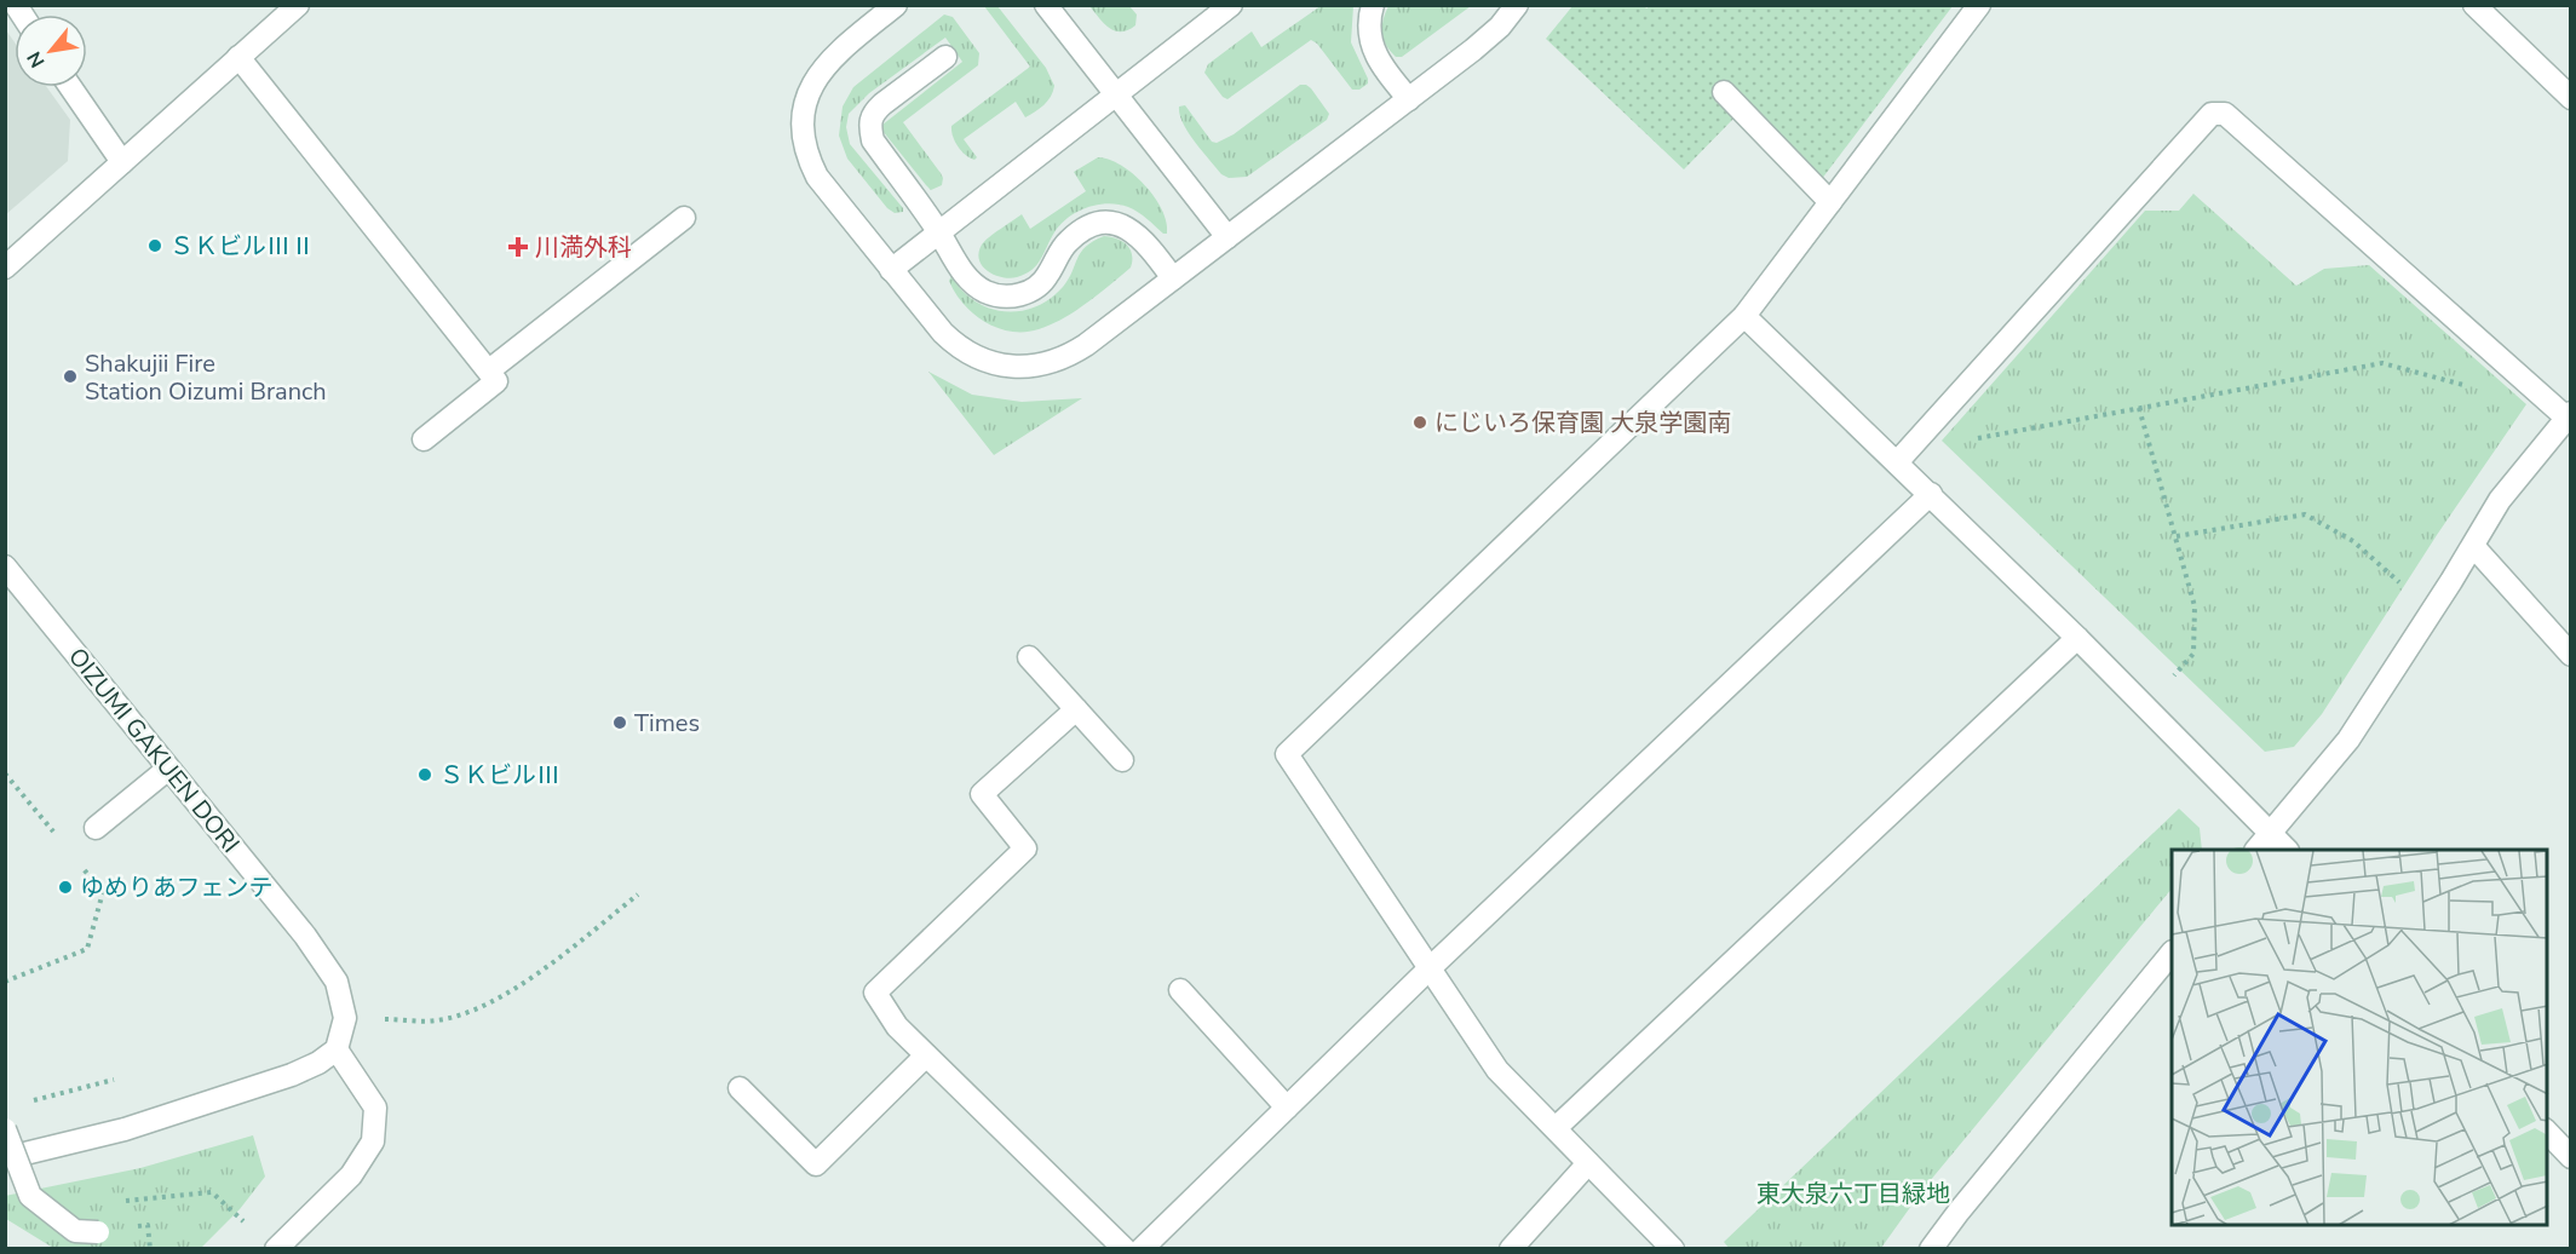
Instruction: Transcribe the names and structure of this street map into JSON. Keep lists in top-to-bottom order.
{
  "streets": {
    "street": ["OIZUMI GAKUEN DORI"]
  },
  "parks": ["東大泉六丁目緑地"],
  "places": {
    "other": [
      "ＳＫビルⅢⅡ",
      "Shakujii Fire Station Oizumi Branch",
      "にじいろ保育園 大泉学園南",
      "Times",
      "ＳＫビルⅢ",
      "ゆめりあフェンテ"
    ],
    "health": ["川満外科"]
  },
  "north": "bottom left"
}
